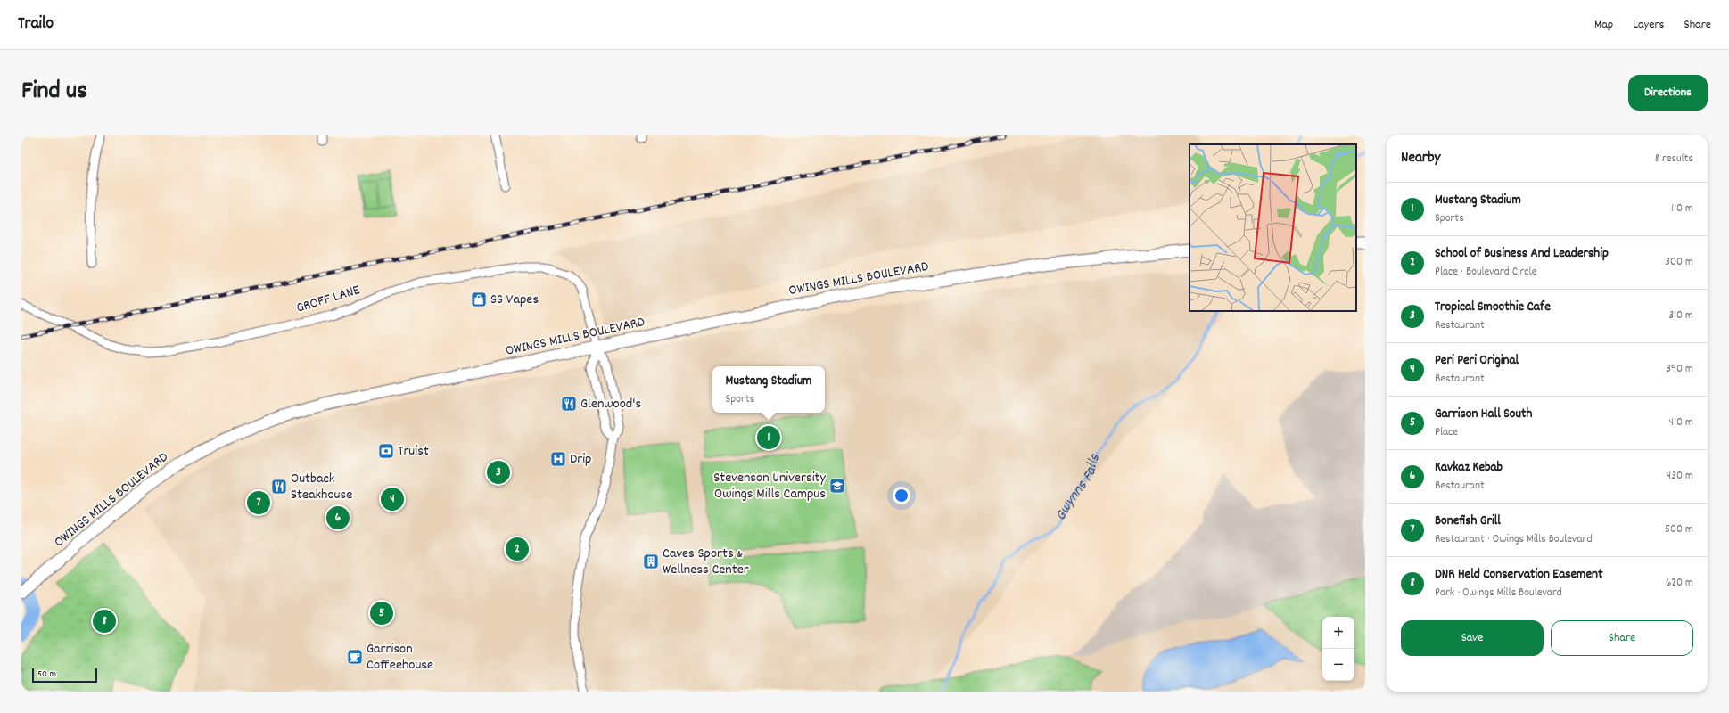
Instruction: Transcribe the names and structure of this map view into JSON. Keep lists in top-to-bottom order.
{
  "streets": {
    "main road": ["OWINGS MILLS BOULEVARD"],
    "street": ["GROFF LANE"]
  },
  "crossings": [
    ["OWINGS MILLS BOULEVARD", "GROFF LANE"]
  ],
  "water": ["Gwynns Falls"],
  "places": {
    "shop": ["SS Vapes"],
    "restaurant": ["Glenwood's", "Outback Steakhouse"],
    "bank": ["Truist"],
    "hospital": ["Drip"],
    "school or university": ["Stevenson University Owings Mills Campus"],
    "building": ["Caves Sports & Wellness Center"],
    "cafe": ["Garrison Coffeehouse"]
  },
  "scale_bar": "50 m",
  "page": {
    "header": "Trailo",
    "nav": ["Map", "Layers", "Share"],
    "title": "Find us",
    "buttons": [
      "Directions",
      ["Save", "Share"]
    ],
    "heading": ["Nearby", "8 results"],
    "list": [
      {
        "mark": "1",
        "name": "Mustang Stadium",
        "note": "Sports",
        "value": "110 m"
      },
      {
        "mark": "2",
        "name": "School of Business And Leadership",
        "note": "Place · Boulevard Circle",
        "value": "300 m"
      },
      {
        "mark": "3",
        "name": "Tropical Smoothie Cafe",
        "note": "Restaurant",
        "value": "310 m"
      },
      {
        "mark": "4",
        "name": "Peri Peri Original",
        "note": "Restaurant",
        "value": "390 m"
      },
      {
        "mark": "5",
        "name": "Garrison Hall South",
        "note": "Place",
        "value": "410 m"
      },
      {
        "mark": "6",
        "name": "Kavkaz Kebab",
        "note": "Restaurant",
        "value": "430 m"
      },
      {
        "mark": "7",
        "name": "Bonefish Grill",
        "note": "Restaurant · Owings Mills Boulevard",
        "value": "500 m"
      },
      {
        "mark": "8",
        "name": "DNR Held Conservation Easement",
        "note": "Park · Owings Mills Boulevard",
        "value": "620 m"
      }
    ],
    "popup": ["Mustang Stadium", "Sports"],
    "pins": [
      "1",
      "3",
      "4",
      "7",
      "6",
      "2",
      "5",
      "8"
    ],
    "map_buttons": ["+", "−"],
    "scale": "50 m"
  }
}
